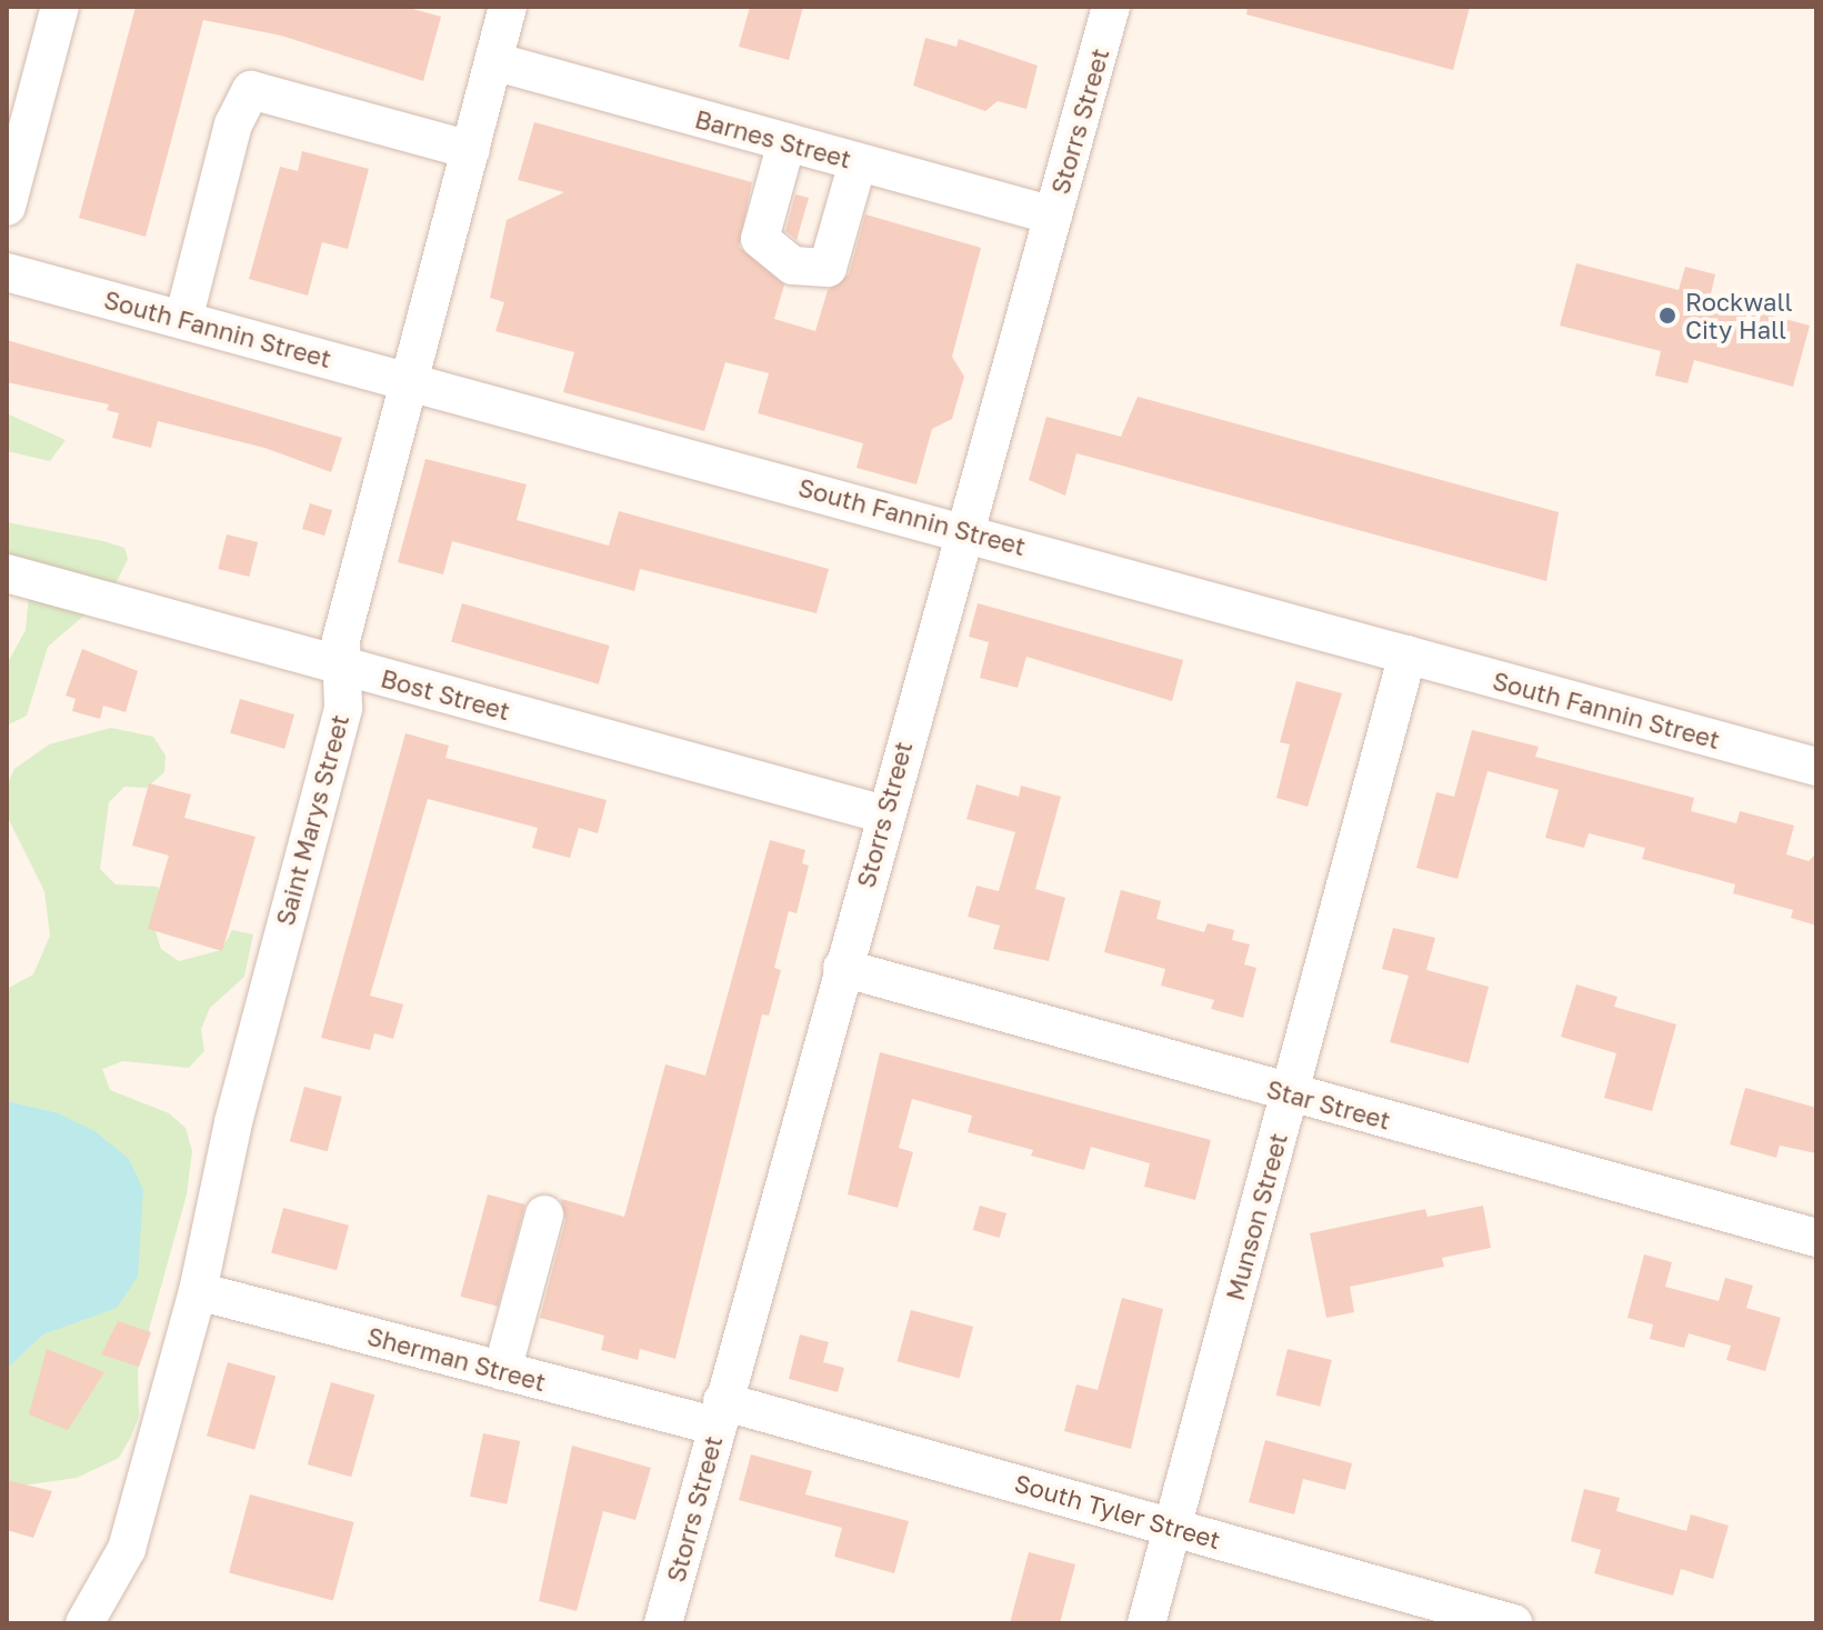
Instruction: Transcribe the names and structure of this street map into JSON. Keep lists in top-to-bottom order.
{
  "streets": {
    "street": [
      "Storrs Street",
      "Barnes Street",
      "South Fannin Street",
      "Bost Street",
      "Saint Marys Street",
      "Star Street",
      "Munson Street",
      "Sherman Street",
      "South Tyler Street"
    ]
  },
  "crossings": [
    ["Storrs Street", "Barnes Street"],
    ["Storrs Street", "South Fannin Street"],
    ["Storrs Street", "Bost Street"],
    ["Storrs Street", "Star Street"],
    ["Storrs Street", "Sherman Street"],
    ["Storrs Street", "South Tyler Street"],
    ["Barnes Street", "Saint Marys Street"],
    ["South Fannin Street", "Saint Marys Street"],
    ["South Fannin Street", "Munson Street"],
    ["Bost Street", "Saint Marys Street"],
    ["Saint Marys Street", "Sherman Street"],
    ["Star Street", "Munson Street"],
    ["Munson Street", "South Tyler Street"],
    ["Sherman Street", "South Tyler Street"]
  ],
  "places": ["Rockwall City Hall"]
}
